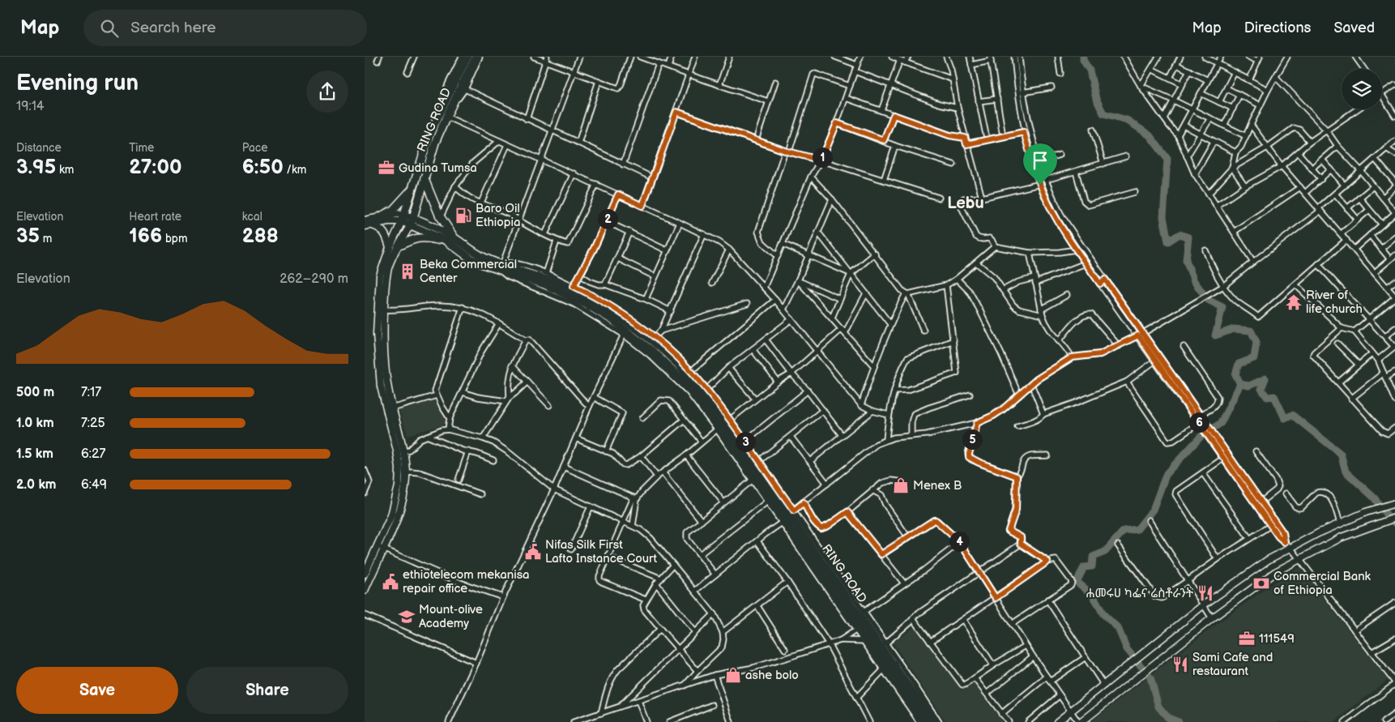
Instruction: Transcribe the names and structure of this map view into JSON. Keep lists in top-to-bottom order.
{
  "streets": {
    "highway": ["RING ROAD"]
  },
  "districts": ["Lebu"],
  "places": {
    "office": ["Gudina Tumsa", "111549"],
    "fuel station": ["Baro Oil Ethiopia"],
    "building": ["Beka Commercial Center"],
    "temple": ["River of life church"],
    "shop": ["Menex B", "ashe bolo"],
    "public building": ["Nifas Silk First Lafto Instance Court", "ethiotelecom mekanisa repair office"],
    "bank": ["Commercial Bank of Ethiopia"],
    "restaurant": ["ሐመሩሀ ካፌና ሬስቶራንት", "Sami Cafe and restaurant"],
    "school or university": ["Mount-olive Academy"]
  },
  "page": {
    "header": "Map",
    "search": "Search here",
    "nav": ["Map", "Directions", "Saved"],
    "heading": ["Evening run", "19:14"],
    "stats": [
      ["Distance", "3.95 km"],
      ["Time", "27:00"],
      ["Pace", "6:50 /km"],
      ["Elevation", "35 m"],
      ["Heart rate", "166 bpm"],
      ["kcal", "288"]
    ],
    "pins": [
      "1",
      "2",
      "6",
      "5",
      "3",
      "4"
    ],
    "chart": ["Elevation", "262–290 m"],
    "list": [
      {
        "name": "500 m",
        "note": "7:17"
      },
      {
        "name": "1.0 km",
        "note": "7:25"
      },
      {
        "name": "1.5 km",
        "note": "6:27"
      },
      {
        "name": "2.0 km",
        "note": "6:49"
      }
    ],
    "buttons": ["Save", "Share"]
  }
}
